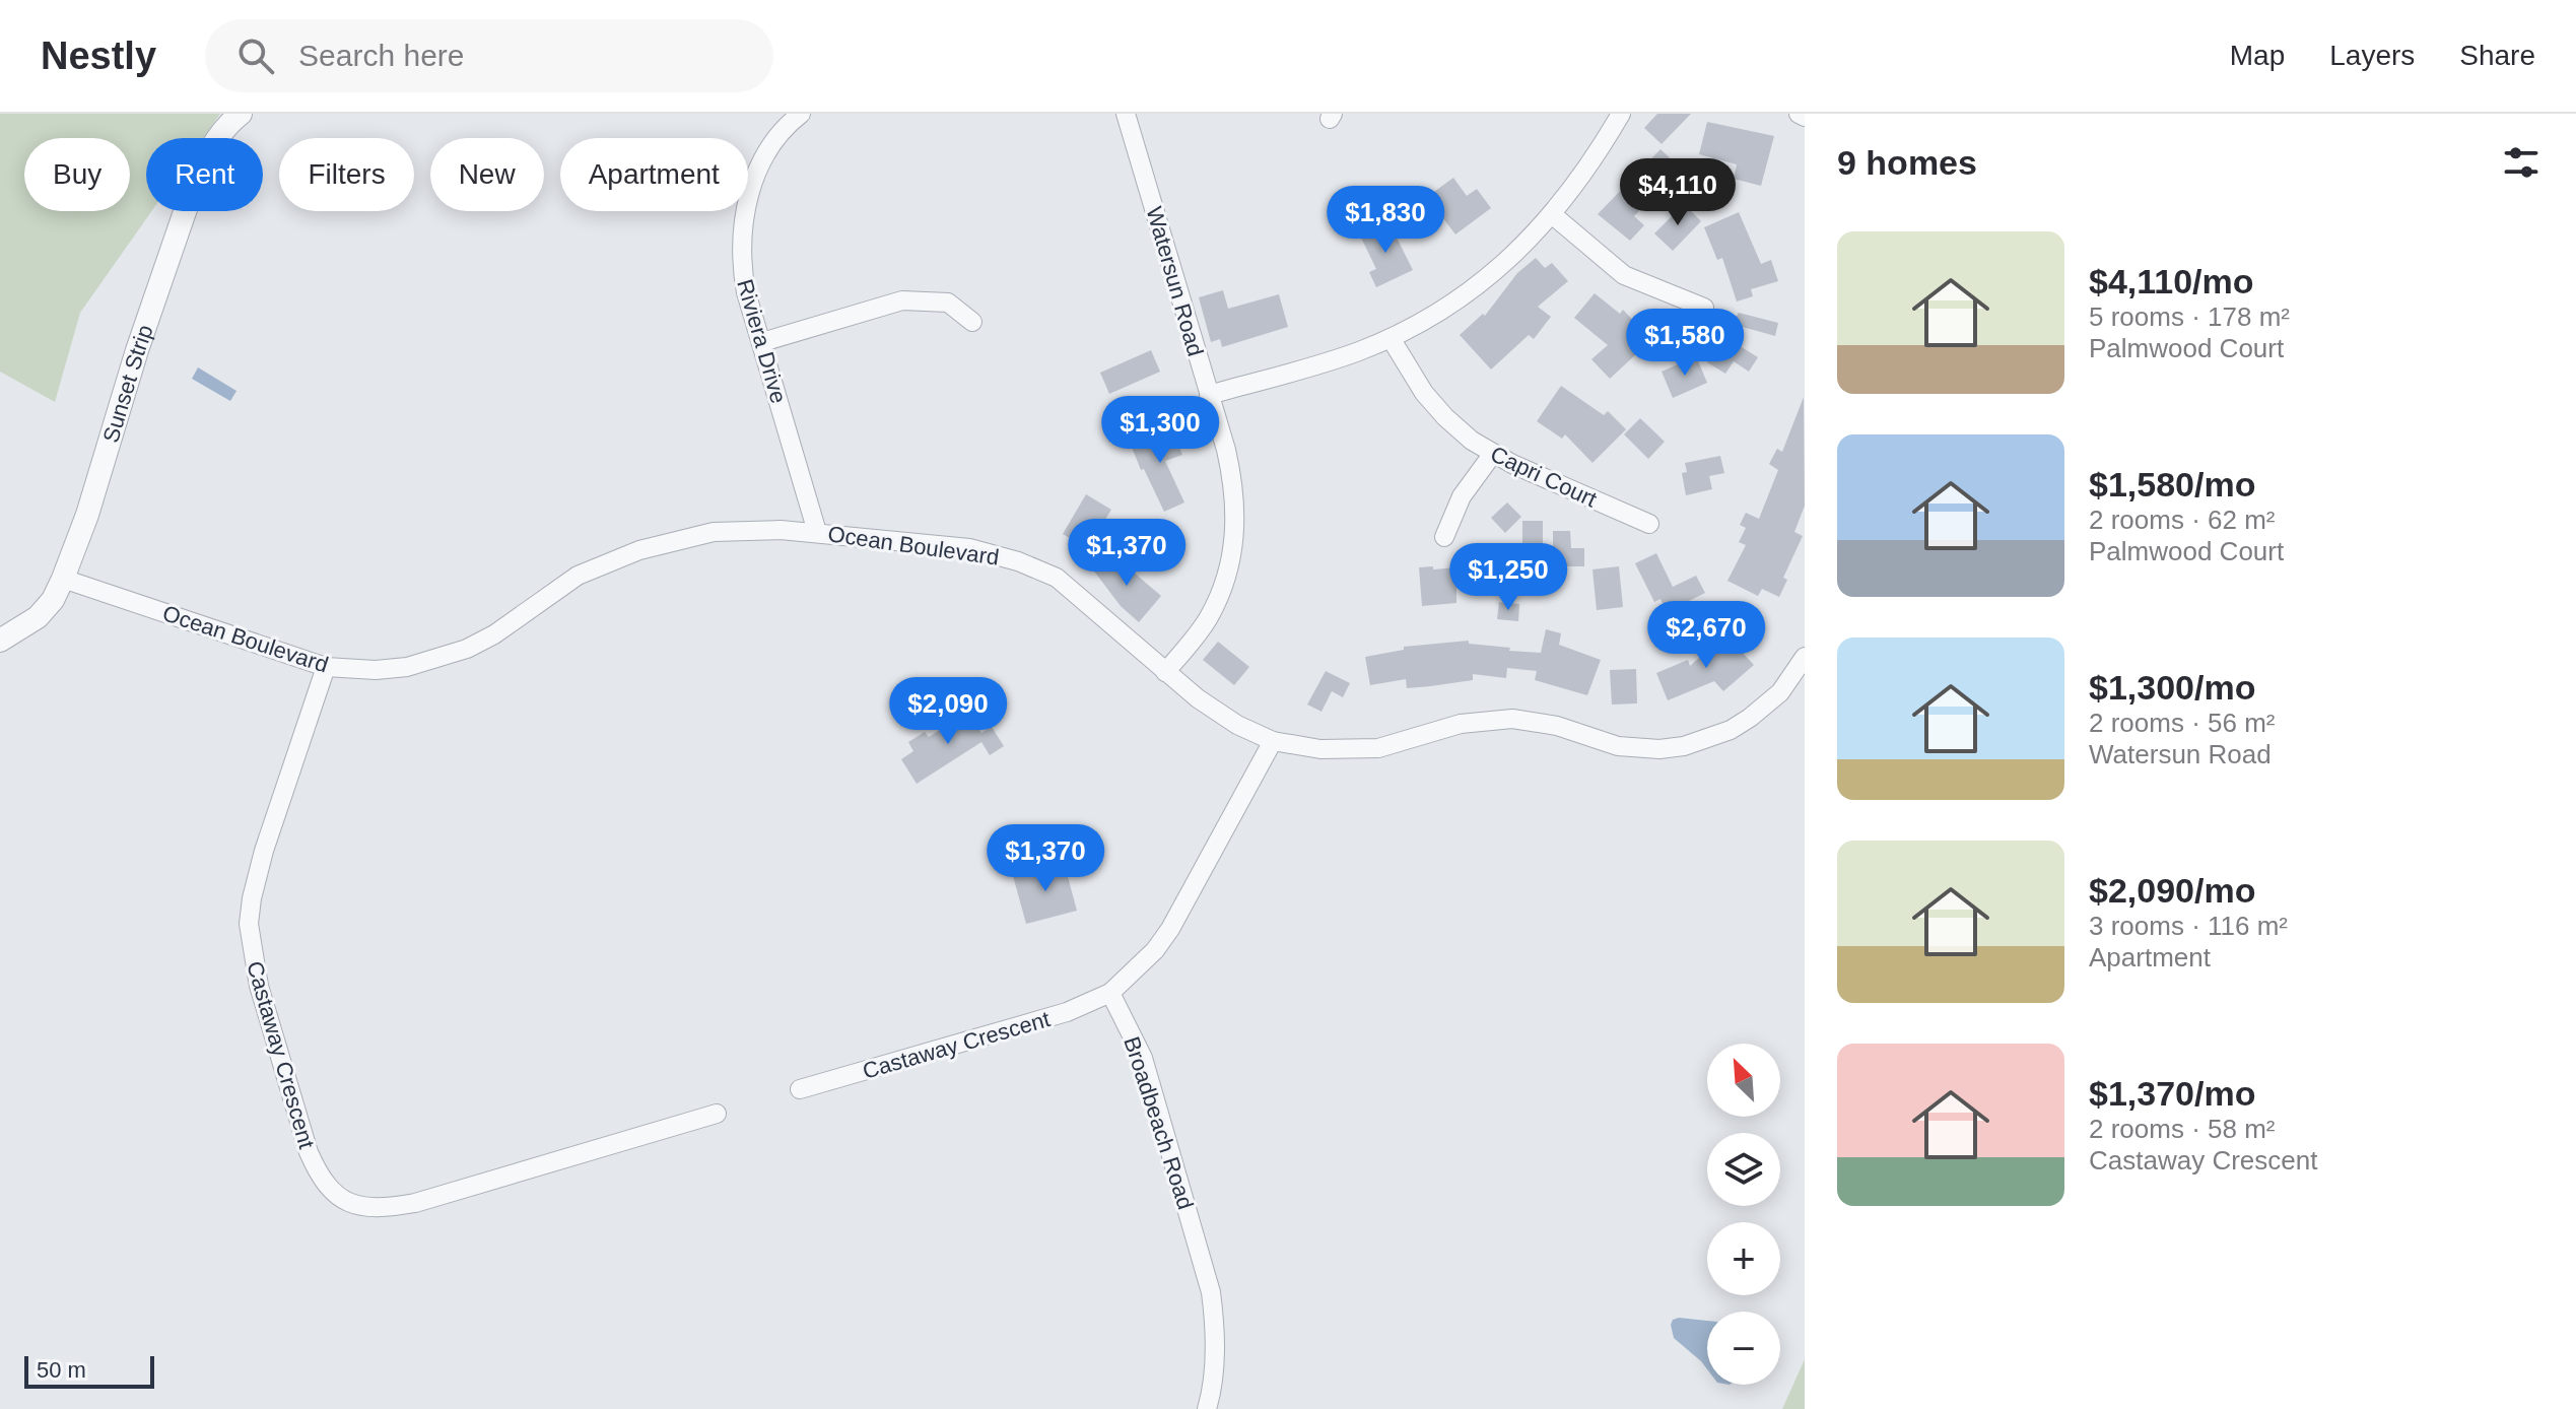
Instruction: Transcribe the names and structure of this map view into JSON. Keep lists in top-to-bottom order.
{
  "streets": {
    "street": [
      "Watersun Road",
      "Riviera Drive",
      "Sunset Strip",
      "Capri Court",
      "Ocean Boulevard",
      "Castaway Crescent",
      "Broadbeach Road"
    ]
  },
  "crossings": [
    ["Watersun Road", "Ocean Boulevard"],
    ["Riviera Drive", "Ocean Boulevard"],
    ["Sunset Strip", "Ocean Boulevard"],
    ["Ocean Boulevard", "Castaway Crescent"],
    ["Castaway Crescent", "Broadbeach Road"]
  ],
  "scale_bar": "50 m",
  "north": "top left",
  "page": {
    "header": "Nestly",
    "search": "Search here",
    "nav": ["Map", "Layers", "Share"],
    "heading": "9 homes",
    "chip": [
      "Buy",
      "Rent",
      "Filters",
      "New",
      "Apartment"
    ],
    "price": [
      "$4,110",
      "$1,830",
      "$1,580",
      "$1,300",
      "$1,370",
      "$1,250",
      "$2,670",
      "$2,090",
      "$1,370"
    ],
    "list": [
      {
        "name": "$4,110/mo",
        "note": "5 rooms · 178 m² · Palmwood Court"
      },
      {
        "name": "$1,580/mo",
        "note": "2 rooms · 62 m² · Palmwood Court"
      },
      {
        "name": "$1,300/mo",
        "note": "2 rooms · 56 m² · Watersun Road"
      },
      {
        "name": "$2,090/mo",
        "note": "3 rooms · 116 m² · Apartment"
      },
      {
        "name": "$1,370/mo",
        "note": "2 rooms · 58 m² · Castaway Crescent"
      }
    ],
    "map_buttons": ["+", "−"],
    "scale": "50 m"
  }
}
